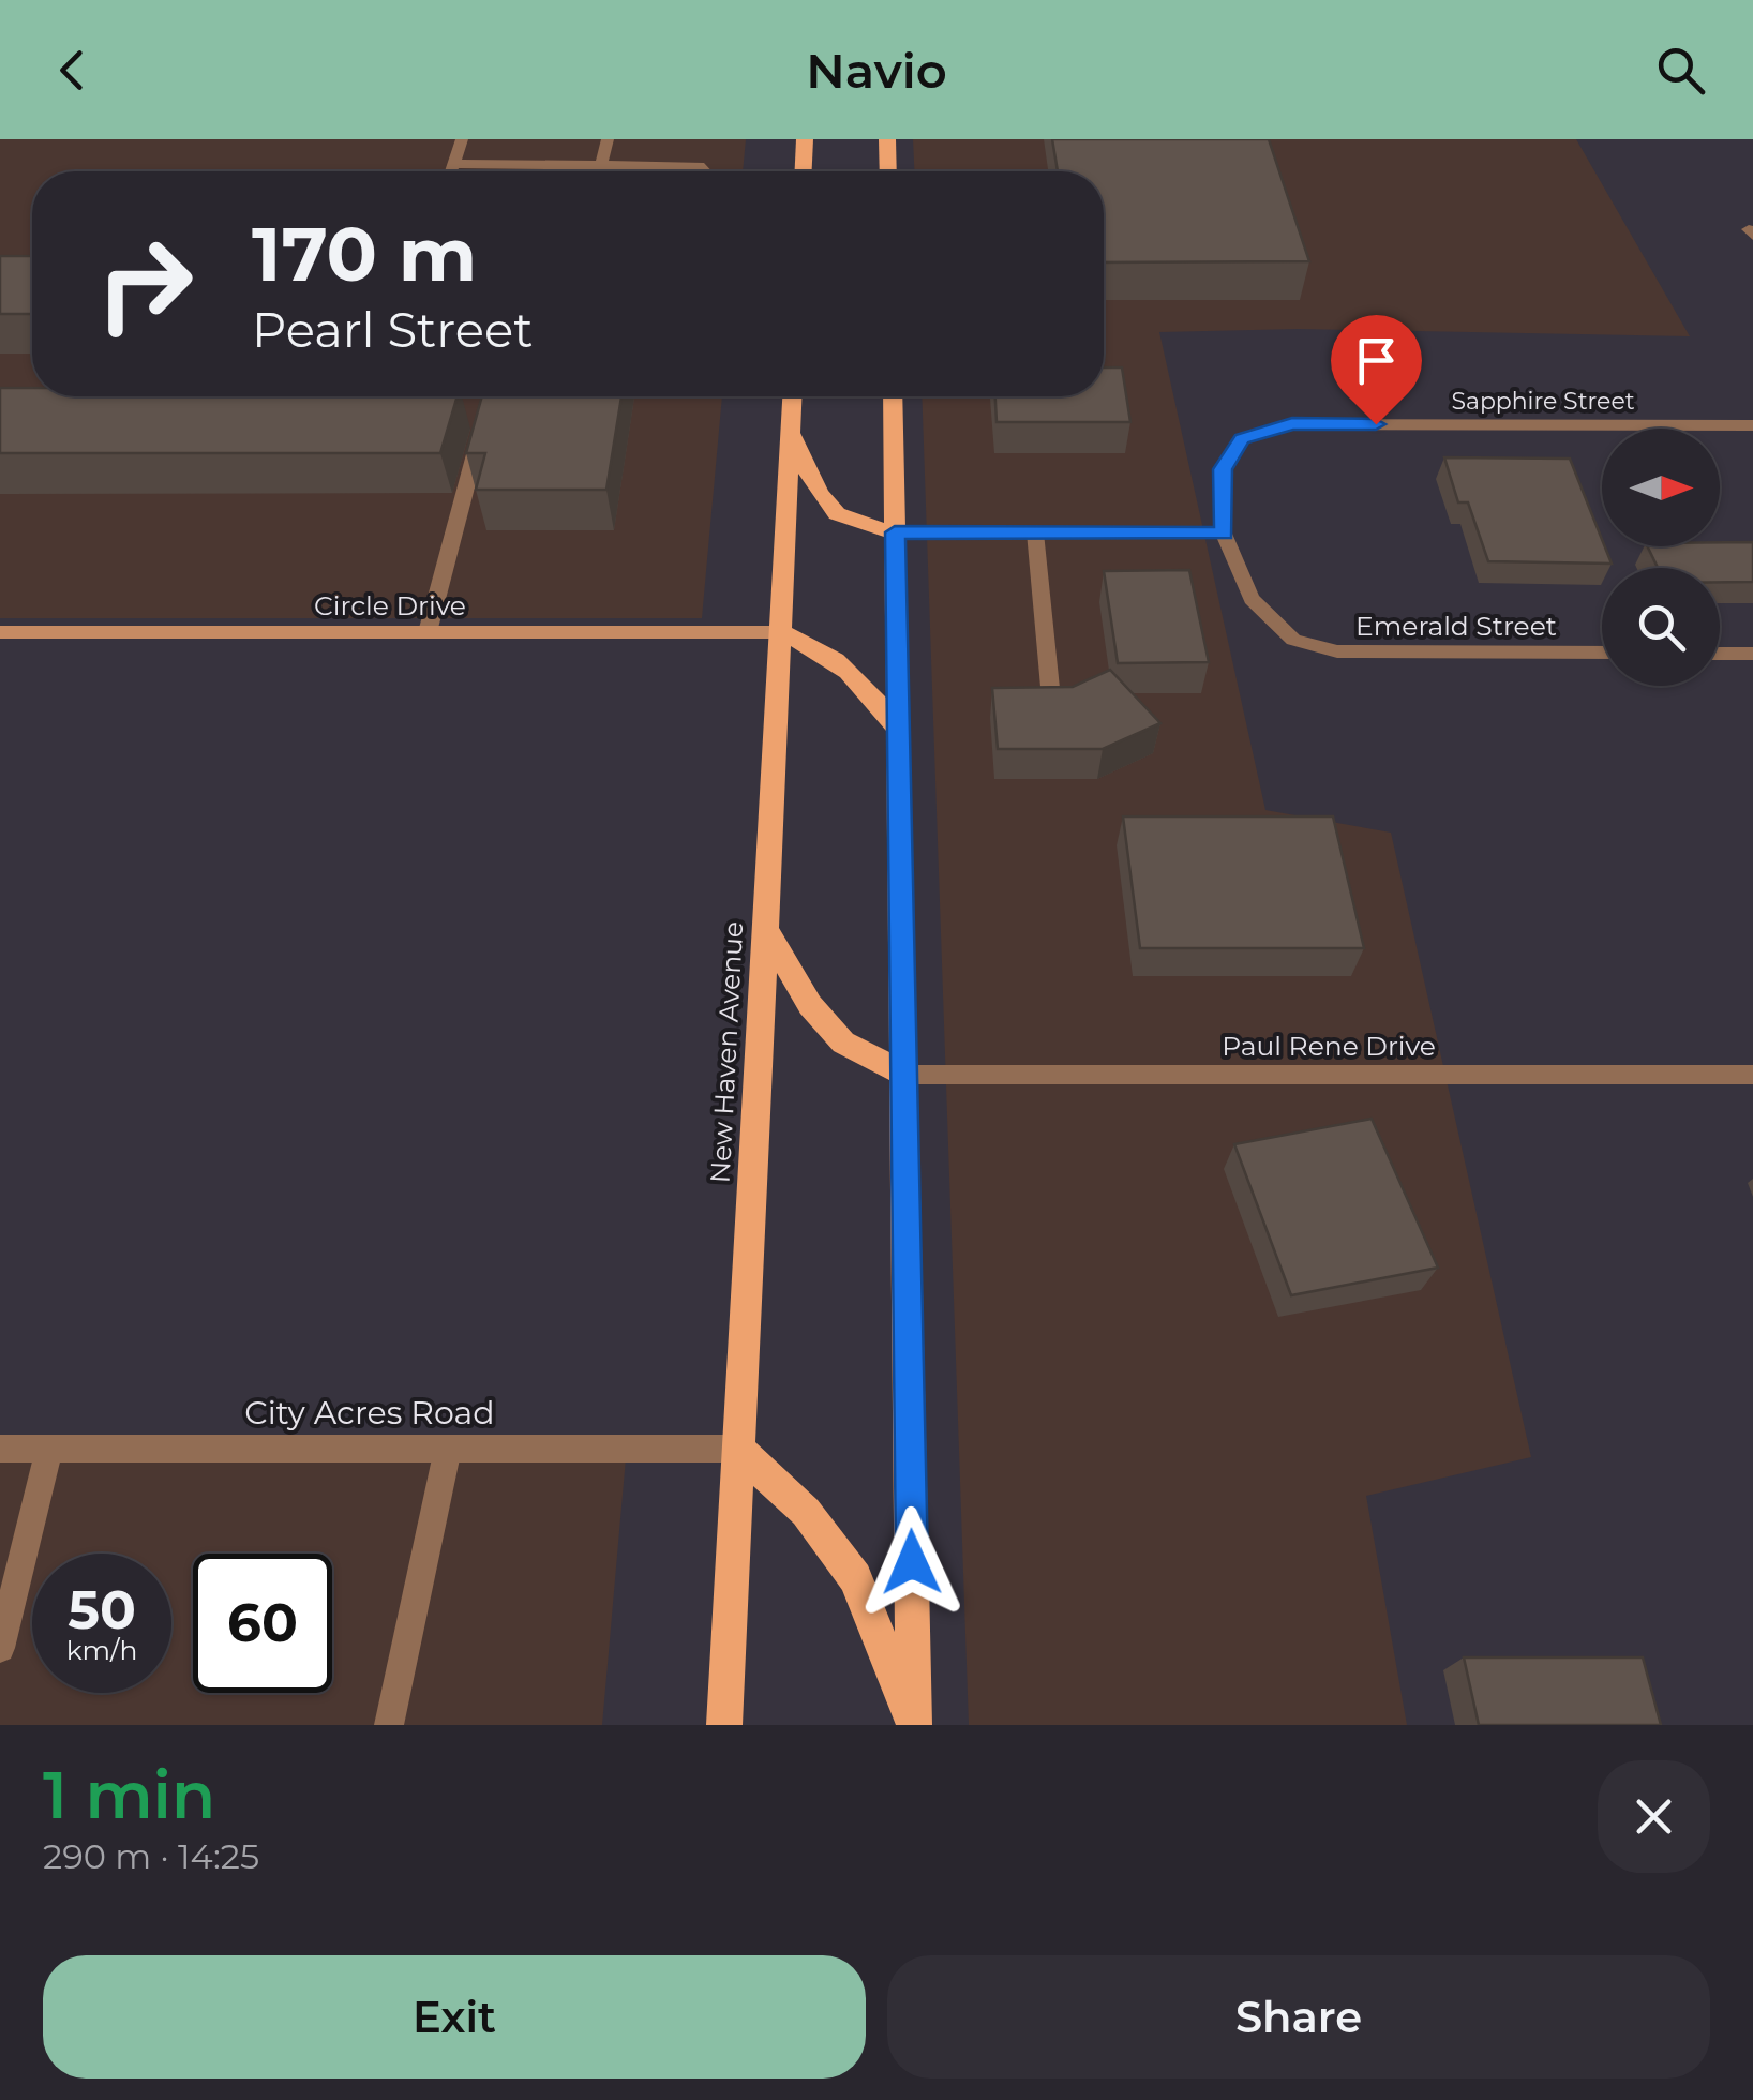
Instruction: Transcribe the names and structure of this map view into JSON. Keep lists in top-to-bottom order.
{
  "streets": {
    "main road": ["New Haven Avenue"],
    "street": [
      "Sapphire Street",
      "Circle Drive",
      "Emerald Street",
      "Paul Rene Drive",
      "City Acres Road"
    ]
  },
  "crossings": [
    ["Sapphire Street", "Emerald Street"],
    ["Circle Drive", "New Haven Avenue"],
    ["New Haven Avenue", "City Acres Road"]
  ],
  "north": "right",
  "page": {
    "header": "Navio",
    "turn": ["170 m", "Pearl Street"],
    "speed": "50 km/h",
    "limit": "60",
    "heading": ["1 min", "290 m · 14:25"],
    "buttons": ["Exit", "Share"]
  }
}
